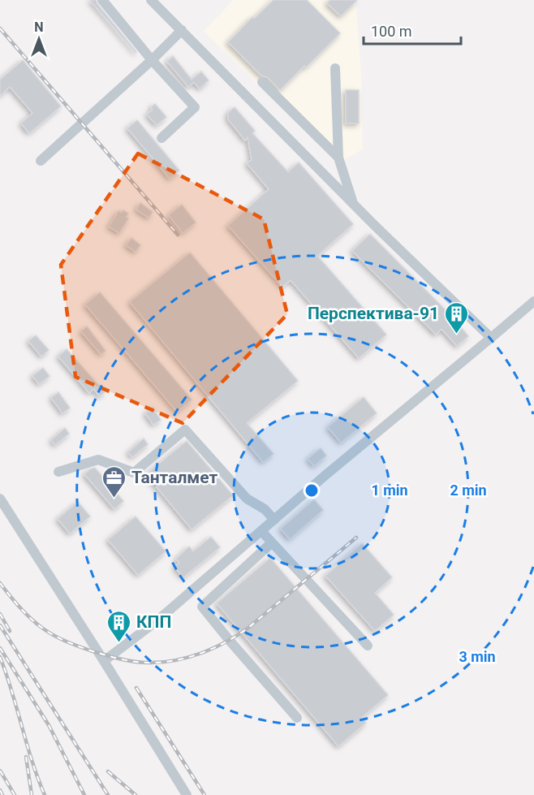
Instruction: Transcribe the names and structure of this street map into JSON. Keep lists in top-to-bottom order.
{
  "places": {
    "building": ["Перспектива-91", "КПП"],
    "office": ["Танталмет"]
  },
  "scale_bar": "100 m",
  "north": "top",
  "rings": ["1 min", "2 min", "3 min"]
}
